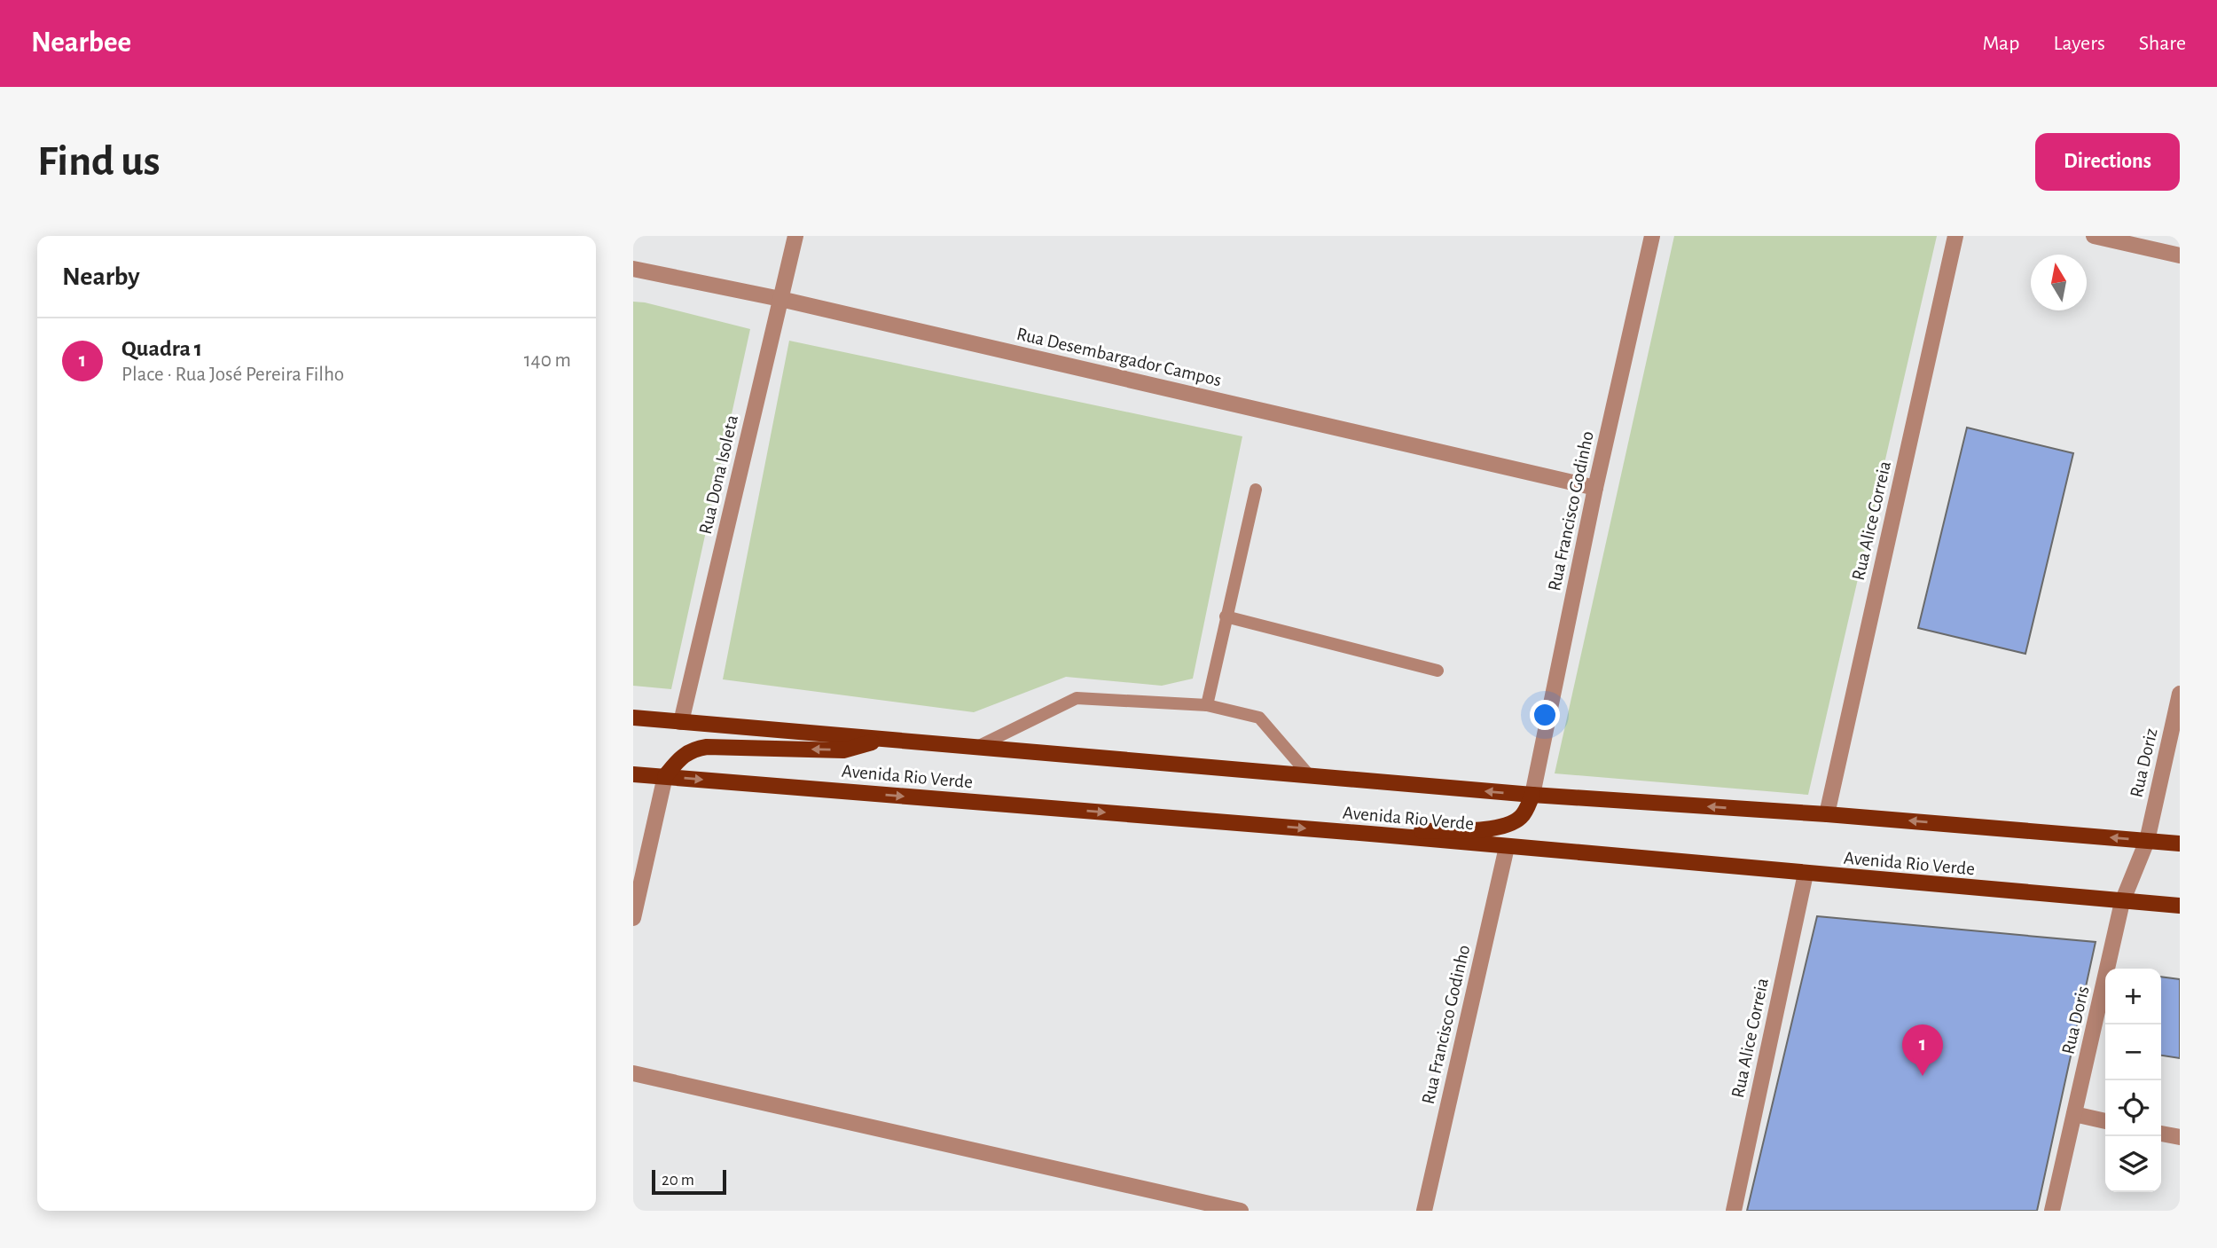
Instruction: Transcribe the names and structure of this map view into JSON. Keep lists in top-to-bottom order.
{
  "streets": {
    "main road": ["Avenida Rio Verde"],
    "street": [
      "Rua Desembargador Campos",
      "Rua Dona Isoleta",
      "Rua Francisco Godinho",
      "Rua Alice Correia",
      "Rua Doriz",
      "Rua Doris"
    ]
  },
  "crossings": [
    ["Rua Desembargador Campos", "Rua Dona Isoleta"],
    ["Rua Desembargador Campos", "Rua Francisco Godinho"],
    ["Rua Dona Isoleta", "Avenida Rio Verde"],
    ["Rua Francisco Godinho", "Avenida Rio Verde"],
    ["Rua Alice Correia", "Avenida Rio Verde"],
    ["Rua Doriz", "Avenida Rio Verde"],
    ["Rua Doriz", "Rua Doris"],
    ["Avenida Rio Verde", "Rua Doris"]
  ],
  "scale_bar": "20 m",
  "north": "top",
  "page": {
    "header": "Nearbee",
    "nav": ["Map", "Layers", "Share"],
    "buttons": "Directions",
    "title": "Find us",
    "heading": "Nearby",
    "list": [
      {
        "mark": "1",
        "name": "Quadra 1",
        "note": "Place · Rua José Pereira Filho",
        "value": "140 m"
      }
    ],
    "map_buttons": ["+", "−"],
    "pins": "1",
    "scale": "20 m"
  }
}
